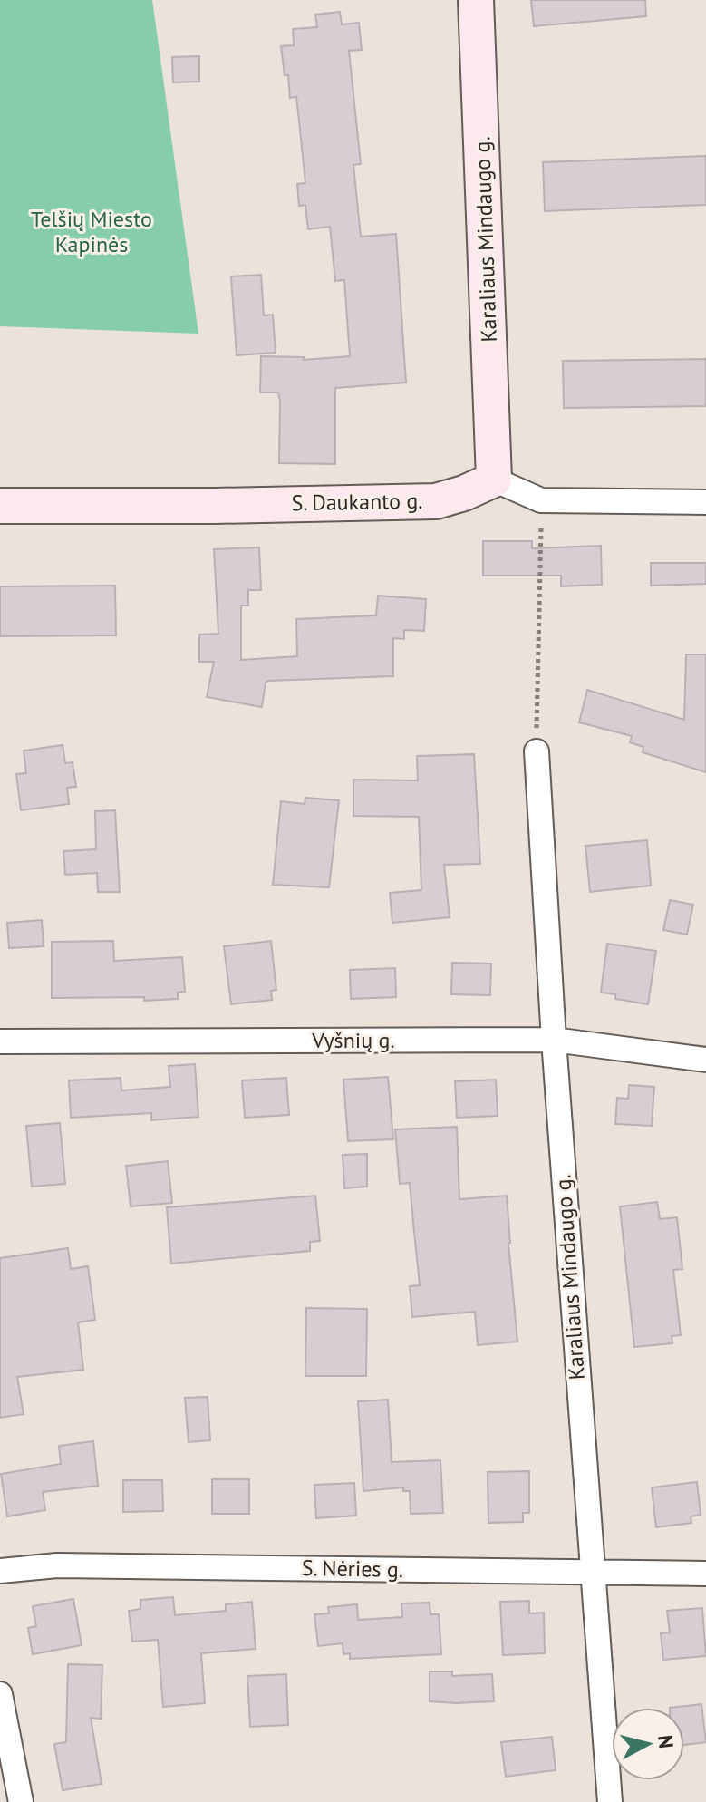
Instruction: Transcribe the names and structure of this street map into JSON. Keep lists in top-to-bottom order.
{
  "streets": {
    "main road": ["Karaliaus Mindaugo g.", "S. Daukanto g."],
    "street": ["Vyšnių g.", "S. Nėries g."]
  },
  "crossings": [
    ["Karaliaus Mindaugo g.", "S. Daukanto g."],
    ["Karaliaus Mindaugo g.", "Vyšnių g."],
    ["Karaliaus Mindaugo g.", "S. Nėries g."]
  ],
  "parks": ["Telšių Miesto Kapinės"],
  "north": "right"
}
